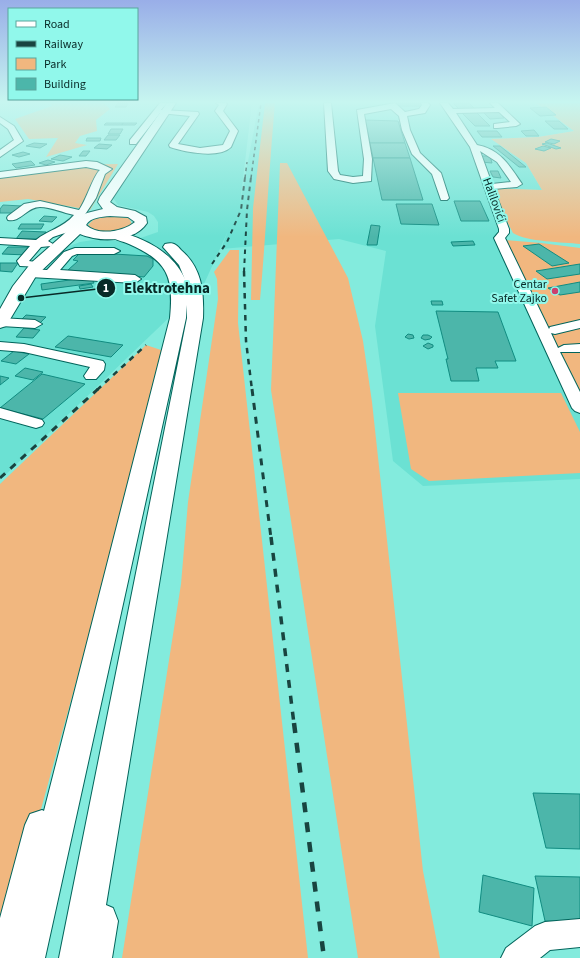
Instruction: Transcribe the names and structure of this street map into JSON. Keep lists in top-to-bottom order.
{
  "streets": {
    "street": ["Halilovići"]
  },
  "places": ["Centar Safet Zajko", "Elektrotehna"],
  "legend": [
    "Road",
    "Railway",
    "Park",
    "Building"
  ]
}
